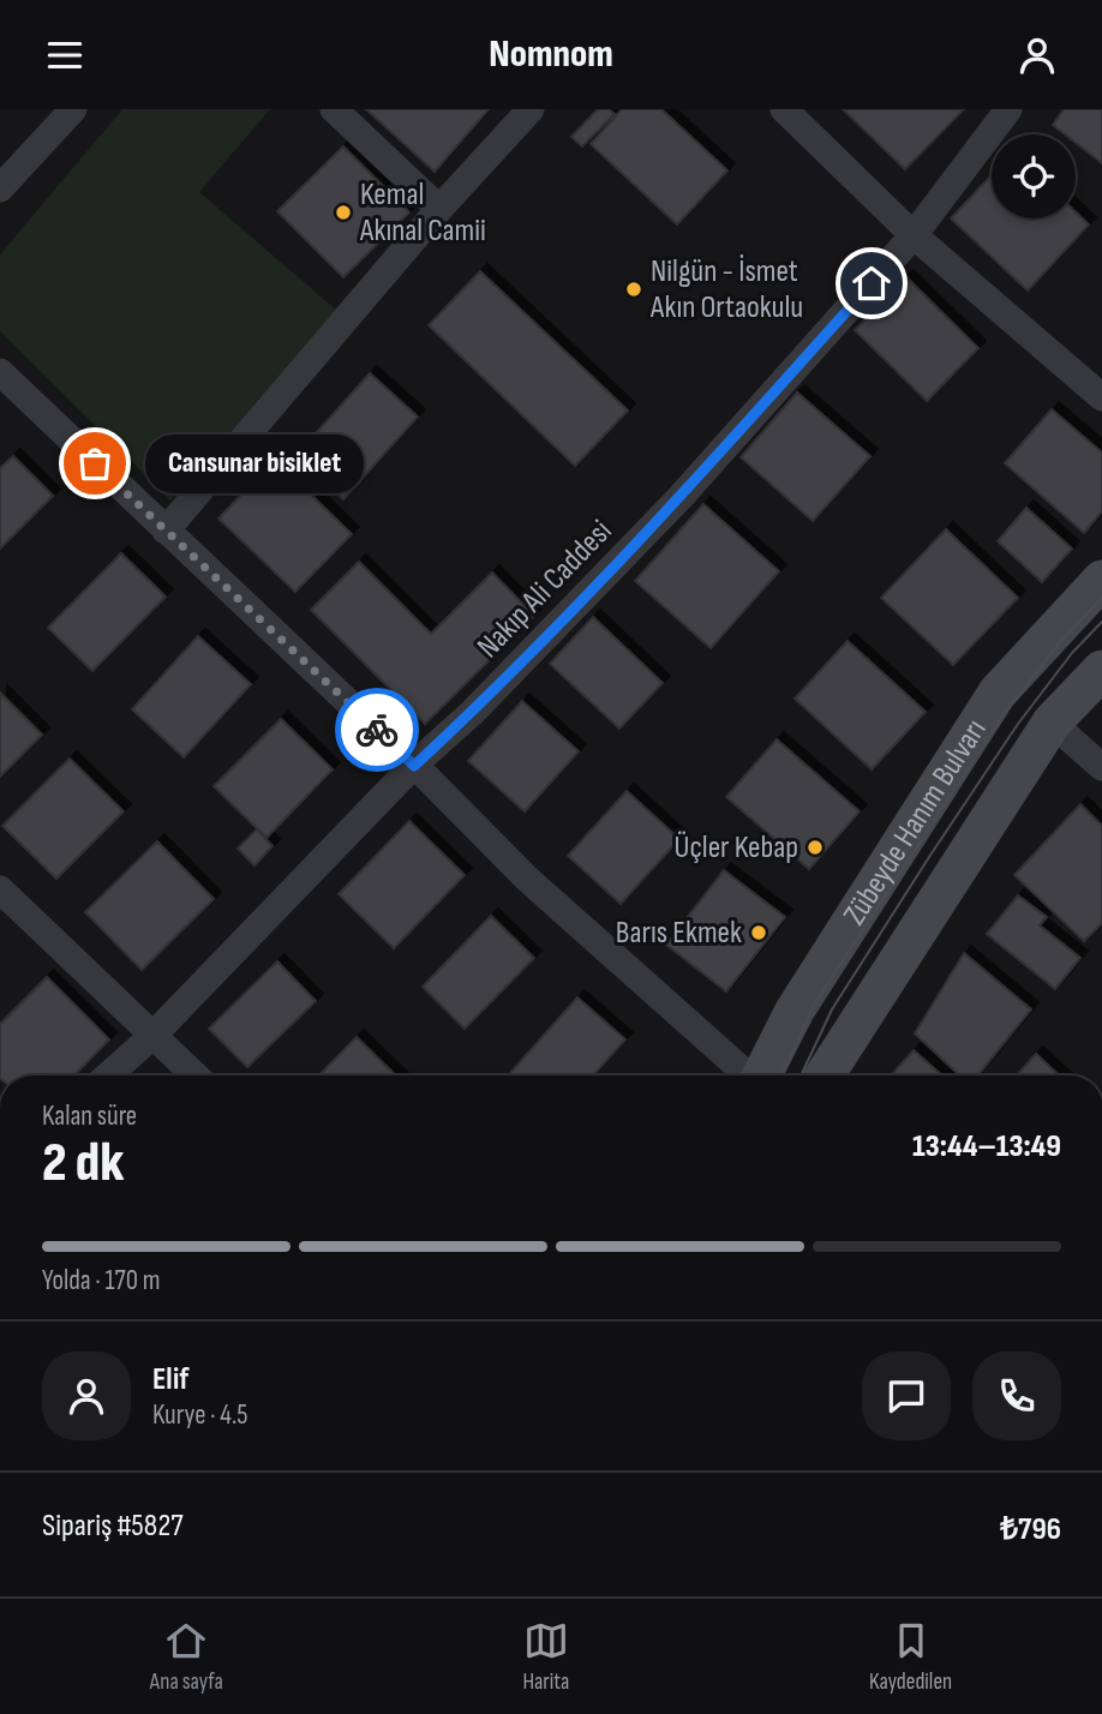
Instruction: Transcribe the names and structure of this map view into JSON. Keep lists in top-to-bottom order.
{
  "streets": {
    "main road": ["Zübeyde Hanım Bulvarı"],
    "street": ["Nakıp Ali Caddesi"]
  },
  "places": [
    "Kemal Akınal Camii",
    "Nilgün - İsmet Akın Ortaokulu",
    "Cansunar bisiklet",
    "Üçler Kebap",
    "Barıs Ekmek"
  ],
  "page": {
    "header": "Nomnom",
    "bubble": "Cansunar bisiklet",
    "heading": ["2 dk", "Kalan süre", "13:44–13:49"],
    "panel": [
      "Elif",
      "Kurye · 4.5",
      "Sipariş #5827",
      "₺796"
    ],
    "bar": "Yolda · 170 m",
    "tabs": ["Ana sayfa", "Harita", "Kaydedilen"]
  }
}
